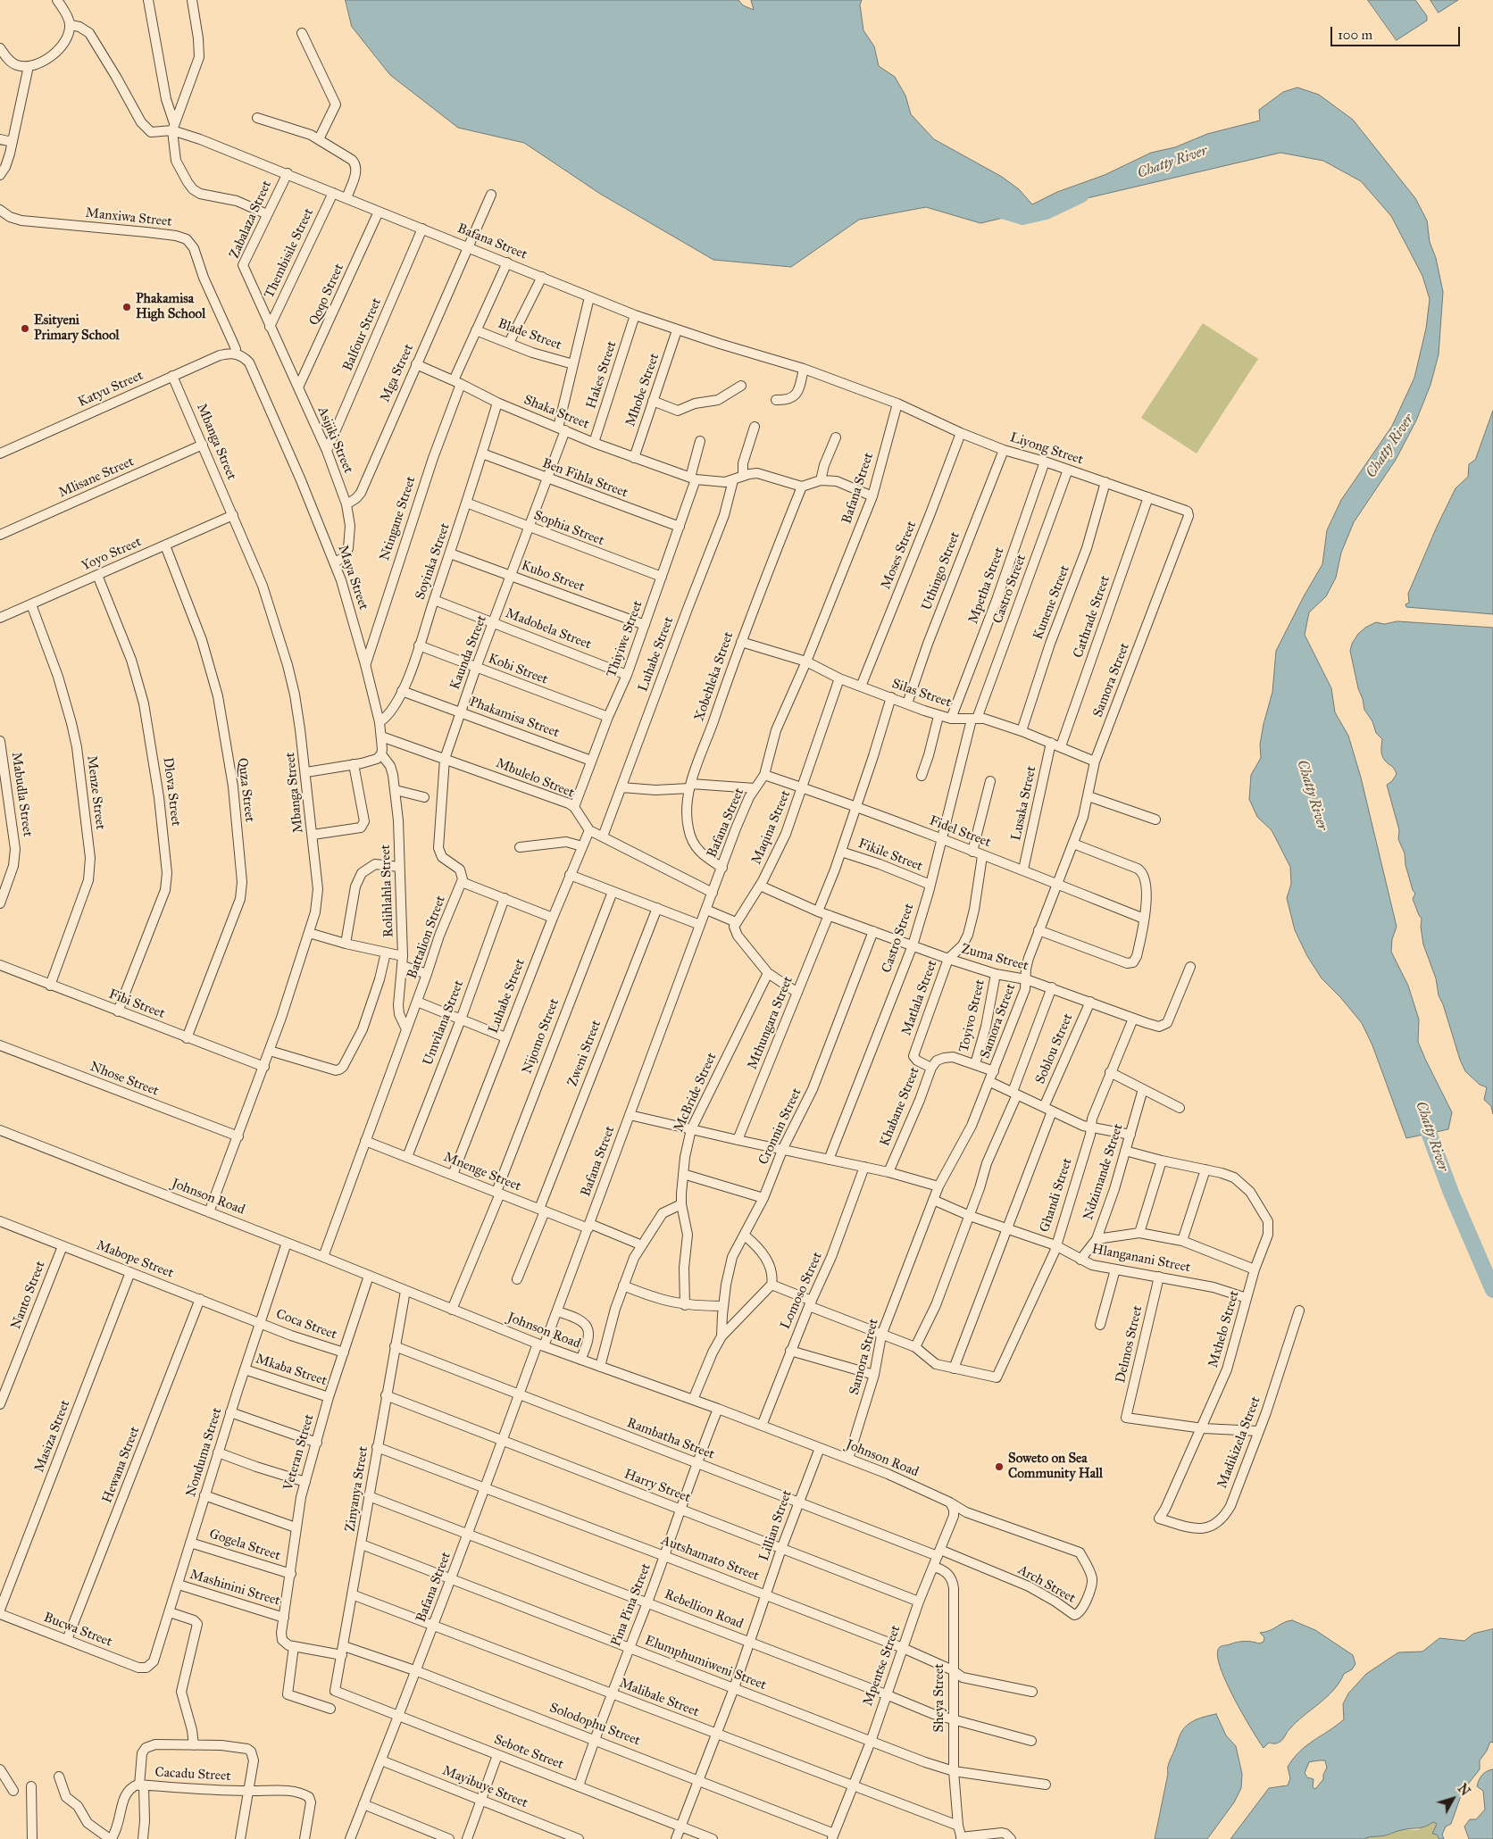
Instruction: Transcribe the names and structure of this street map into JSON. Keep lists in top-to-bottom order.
{
  "streets": {
    "street": [
      "Manxiwa Street",
      "Zabalaza Street",
      "Bafana Street",
      "Thembisile Street",
      "Qoqo Street",
      "Balfour Street",
      "Blade Street",
      "Mga Street",
      "Hakes Street",
      "Katyu Street",
      "Mhobe Street",
      "Shaka Street",
      "Asijiki Street",
      "Mbanga Street",
      "Liyong Street",
      "Mlisane Street",
      "Ben Fihla Street",
      "Ntingane Street",
      "Sophia Street",
      "Yoyo Street",
      "Moses Street",
      "Soyinka Street",
      "Uthingo Street",
      "Kubo Street",
      "Maya Street",
      "Mpetha Street",
      "Castro Street",
      "Kunene Street",
      "Cathrade Street",
      "Madobela Street",
      "Thiyiwe Street",
      "Kaunda Street",
      "Luhabe Street",
      "Kobi Street",
      "Xobehleka Street",
      "Samora Street",
      "Silas Street",
      "Phakamisa Street",
      "Mbulelo Street",
      "Quza Street",
      "Dlova Street",
      "Menze Street",
      "Mabudla Street",
      "Lusaka Street",
      "Maqina Street",
      "Fidel Street",
      "Fikile Street",
      "Rolihlahla Street",
      "Battalion Street",
      "Zuma Street",
      "Matlala Street",
      "Fibi Street",
      "Toyivo Street",
      "Umvilana Street",
      "Mthungara Street",
      "Nijomo Street",
      "Soblou Street",
      "Zweni Street",
      "Nhose Street",
      "McBride Street",
      "Khabane Street",
      "Cronnin Street",
      "Mnenge Street",
      "Ndzimande Street",
      "Ghandi Street",
      "Johnson Road",
      "Hlanganani Street",
      "Mabope Street",
      "Lomoso Street",
      "Nanto Street",
      "Coca Street",
      "Mxhelo Street",
      "Delmos Street",
      "Mkaba Street",
      "Masiza Street",
      "Rambatha Street",
      "Madikizela Street",
      "Nonduma Street",
      "Veteran Street",
      "Hewana Street",
      "Harry Street",
      "Zinyanya Street",
      "Lillian Street",
      "Gogela Street",
      "Autshamato Street",
      "Arch Street",
      "Mashinini Street",
      "Pina Pina Street",
      "Rebellion Road",
      "Bucwa Street",
      "Elumphumiweni Street",
      "Mpentse Street",
      "Malibale Street",
      "Sheya Street",
      "Solodophu Street",
      "Sebote Street",
      "Cacadu Street",
      "Mayibuye Street"
    ]
  },
  "crossings": [
    ["Manxiwa Street", "Katyu Street"],
    ["Manxiwa Street", "Maya Street"],
    ["Zabalaza Street", "Bafana Street"],
    ["Zabalaza Street", "Thembisile Street"],
    ["Zabalaza Street", "Asijiki Street"],
    ["Bafana Street", "Thembisile Street"],
    ["Bafana Street", "Qoqo Street"],
    ["Bafana Street", "Balfour Street"],
    ["Bafana Street", "Mga Street"],
    ["Bafana Street", "Hakes Street"],
    ["Bafana Street", "Mhobe Street"],
    ["Bafana Street", "Liyong Street"],
    ["Bafana Street", "Ntingane Street"],
    ["Bafana Street", "Kaunda Street"],
    ["Bafana Street", "Xobehleka Street"],
    ["Bafana Street", "Silas Street"],
    ["Bafana Street", "Fidel Street"],
    ["Bafana Street", "Mnenge Street"],
    ["Bafana Street", "Johnson Road"],
    ["Bafana Street", "Rambatha Street"],
    ["Bafana Street", "Harry Street"],
    ["Bafana Street", "Autshamato Street"],
    ["Bafana Street", "Rebellion Road"],
    ["Bafana Street", "Elumphumiweni Street"],
    ["Bafana Street", "Malibale Street"],
    ["Bafana Street", "Solodophu Street"],
    ["Bafana Street", "Sebote Street"],
    ["Bafana Street", "Mayibuye Street"],
    ["Thembisile Street", "Asijiki Street"],
    ["Qoqo Street", "Asijiki Street"],
    ["Balfour Street", "Asijiki Street"],
    ["Blade Street", "Ntingane Street"],
    ["Blade Street", "Kaunda Street"],
    ["Mga Street", "Shaka Street"],
    ["Mga Street", "Asijiki Street"],
    ["Hakes Street", "Shaka Street"],
    ["Katyu Street", "Mbanga Street"],
    ["Katyu Street", "Maya Street"],
    ["Mhobe Street", "Shaka Street"],
    ["Shaka Street", "Ntingane Street"],
    ["Shaka Street", "Soyinka Street"],
    ["Shaka Street", "Thiyiwe Street"],
    ["Shaka Street", "Kaunda Street"],
    ["Shaka Street", "Luhabe Street"],
    ["Shaka Street", "Xobehleka Street"],
    ["Asijiki Street", "Maya Street"],
    ["Mbanga Street", "Mlisane Street"],
    ["Mbanga Street", "Yoyo Street"],
    ["Mbanga Street", "Fibi Street"],
    ["Mbanga Street", "Nhose Street"],
    ["Mbanga Street", "Johnson Road"],
    ["Liyong Street", "Moses Street"],
    ["Liyong Street", "Uthingo Street"],
    ["Liyong Street", "Mpetha Street"],
    ["Liyong Street", "Castro Street"],
    ["Liyong Street", "Kunene Street"],
    ["Liyong Street", "Cathrade Street"],
    ["Liyong Street", "Samora Street"],
    ["Ben Fihla Street", "Soyinka Street"],
    ["Ben Fihla Street", "Thiyiwe Street"],
    ["Ben Fihla Street", "Kaunda Street"],
    ["Ntingane Street", "Maya Street"],
    ["Sophia Street", "Soyinka Street"],
    ["Sophia Street", "Thiyiwe Street"],
    ["Sophia Street", "Kaunda Street"],
    ["Yoyo Street", "Quza Street"],
    ["Yoyo Street", "Dlova Street"],
    ["Yoyo Street", "Menze Street"],
    ["Moses Street", "Silas Street"],
    ["Soyinka Street", "Kubo Street"],
    ["Soyinka Street", "Maya Street"],
    ["Soyinka Street", "Madobela Street"],
    ["Soyinka Street", "Kobi Street"],
    ["Soyinka Street", "Phakamisa Street"],
    ["Uthingo Street", "Silas Street"],
    ["Kubo Street", "Thiyiwe Street"],
    ["Kubo Street", "Kaunda Street"],
    ["Maya Street", "Mbulelo Street"],
    ["Maya Street", "Rolihlahla Street"],
    ["Mpetha Street", "Silas Street"],
    ["Castro Street", "Silas Street"],
    ["Castro Street", "Fidel Street"],
    ["Castro Street", "Fikile Street"],
    ["Castro Street", "Zuma Street"],
    ["Kunene Street", "Silas Street"],
    ["Cathrade Street", "Silas Street"],
    ["Madobela Street", "Thiyiwe Street"],
    ["Madobela Street", "Kaunda Street"],
    ["Thiyiwe Street", "Kobi Street"],
    ["Thiyiwe Street", "Phakamisa Street"],
    ["Thiyiwe Street", "Mbulelo Street"],
    ["Kaunda Street", "Kobi Street"],
    ["Kaunda Street", "Phakamisa Street"],
    ["Kaunda Street", "Mbulelo Street"],
    ["Kaunda Street", "Battalion Street"],
    ["Luhabe Street", "Mbulelo Street"],
    ["Luhabe Street", "Mnenge Street"],
    ["Xobehleka Street", "Silas Street"],
    ["Samora Street", "Silas Street"],
    ["Samora Street", "Fidel Street"],
    ["Samora Street", "Zuma Street"],
    ["Samora Street", "Khabane Street"],
    ["Samora Street", "Johnson Road"],
    ["Samora Street", "Hlanganani Street"],
    ["Silas Street", "Lusaka Street"],
    ["Silas Street", "Maqina Street"],
    ["Quza Street", "Fibi Street"],
    ["Dlova Street", "Fibi Street"],
    ["Menze Street", "Fibi Street"],
    ["Lusaka Street", "Fidel Street"],
    ["Maqina Street", "Fidel Street"],
    ["Maqina Street", "Zuma Street"],
    ["Fidel Street", "Matlala Street"],
    ["Zuma Street", "Matlala Street"],
    ["Zuma Street", "Toyivo Street"],
    ["Zuma Street", "Mthungara Street"],
    ["Zuma Street", "Soblou Street"],
    ["Zuma Street", "Cronnin Street"],
    ["Zuma Street", "Ghandi Street"],
    ["Matlala Street", "Khabane Street"],
    ["Toyivo Street", "Khabane Street"],
    ["Umvilana Street", "Mnenge Street"],
    ["Nijomo Street", "Mnenge Street"],
    ["Nijomo Street", "Johnson Road"],
    ["Soblou Street", "Ghandi Street"],
    ["Soblou Street", "Hlanganani Street"],
    ["Zweni Street", "Mnenge Street"],
    ["Ndzimande Street", "Hlanganani Street"],
    ["Ndzimande Street", "Mxhelo Street"],
    ["Ghandi Street", "Hlanganani Street"],
    ["Johnson Road", "Lomoso Street"],
    ["Johnson Road", "Nonduma Street"],
    ["Johnson Road", "Veteran Street"],
    ["Johnson Road", "Zinyanya Street"],
    ["Johnson Road", "Lillian Street"],
    ["Johnson Road", "Arch Street"],
    ["Johnson Road", "Pina Pina Street"],
    ["Johnson Road", "Mpentse Street"],
    ["Hlanganani Street", "Mxhelo Street"],
    ["Hlanganani Street", "Delmos Street"],
    ["Mabope Street", "Nanto Street"],
    ["Mabope Street", "Coca Street"],
    ["Mabope Street", "Masiza Street"],
    ["Mabope Street", "Nonduma Street"],
    ["Mabope Street", "Hewana Street"],
    ["Coca Street", "Nonduma Street"],
    ["Coca Street", "Veteran Street"],
    ["Mxhelo Street", "Delmos Street"],
    ["Mxhelo Street", "Madikizela Street"],
    ["Mkaba Street", "Nonduma Street"],
    ["Mkaba Street", "Veteran Street"],
    ["Rambatha Street", "Zinyanya Street"],
    ["Rambatha Street", "Lillian Street"],
    ["Rambatha Street", "Arch Street"],
    ["Rambatha Street", "Pina Pina Street"],
    ["Rambatha Street", "Mpentse Street"],
    ["Nonduma Street", "Gogela Street"],
    ["Nonduma Street", "Mashinini Street"],
    ["Nonduma Street", "Bucwa Street"],
    ["Veteran Street", "Gogela Street"],
    ["Veteran Street", "Mashinini Street"],
    ["Veteran Street", "Solodophu Street"],
    ["Hewana Street", "Bucwa Street"],
    ["Harry Street", "Zinyanya Street"],
    ["Harry Street", "Lillian Street"],
    ["Harry Street", "Pina Pina Street"],
    ["Harry Street", "Mpentse Street"],
    ["Zinyanya Street", "Autshamato Street"],
    ["Zinyanya Street", "Rebellion Road"],
    ["Zinyanya Street", "Elumphumiweni Street"],
    ["Zinyanya Street", "Malibale Street"],
    ["Zinyanya Street", "Solodophu Street"],
    ["Zinyanya Street", "Sebote Street"],
    ["Lillian Street", "Autshamato Street"],
    ["Lillian Street", "Rebellion Road"],
    ["Lillian Street", "Elumphumiweni Street"],
    ["Lillian Street", "Malibale Street"],
    ["Lillian Street", "Solodophu Street"],
    ["Lillian Street", "Sebote Street"],
    ["Autshamato Street", "Pina Pina Street"],
    ["Autshamato Street", "Mpentse Street"],
    ["Autshamato Street", "Sheya Street"],
    ["Arch Street", "Mpentse Street"],
    ["Pina Pina Street", "Rebellion Road"],
    ["Pina Pina Street", "Elumphumiweni Street"],
    ["Pina Pina Street", "Malibale Street"],
    ["Pina Pina Street", "Solodophu Street"],
    ["Pina Pina Street", "Sebote Street"],
    ["Rebellion Road", "Mpentse Street"],
    ["Rebellion Road", "Sheya Street"],
    ["Elumphumiweni Street", "Mpentse Street"],
    ["Elumphumiweni Street", "Sheya Street"],
    ["Mpentse Street", "Malibale Street"],
    ["Mpentse Street", "Sheya Street"],
    ["Mpentse Street", "Solodophu Street"],
    ["Malibale Street", "Sheya Street"]
  ],
  "water": ["Chatty River"],
  "places": ["Phakamisa High School", "Esityeni Primary School", "Soweto on Sea Community Hall"],
  "scale_bar": "100 m",
  "north": "top right"
}
